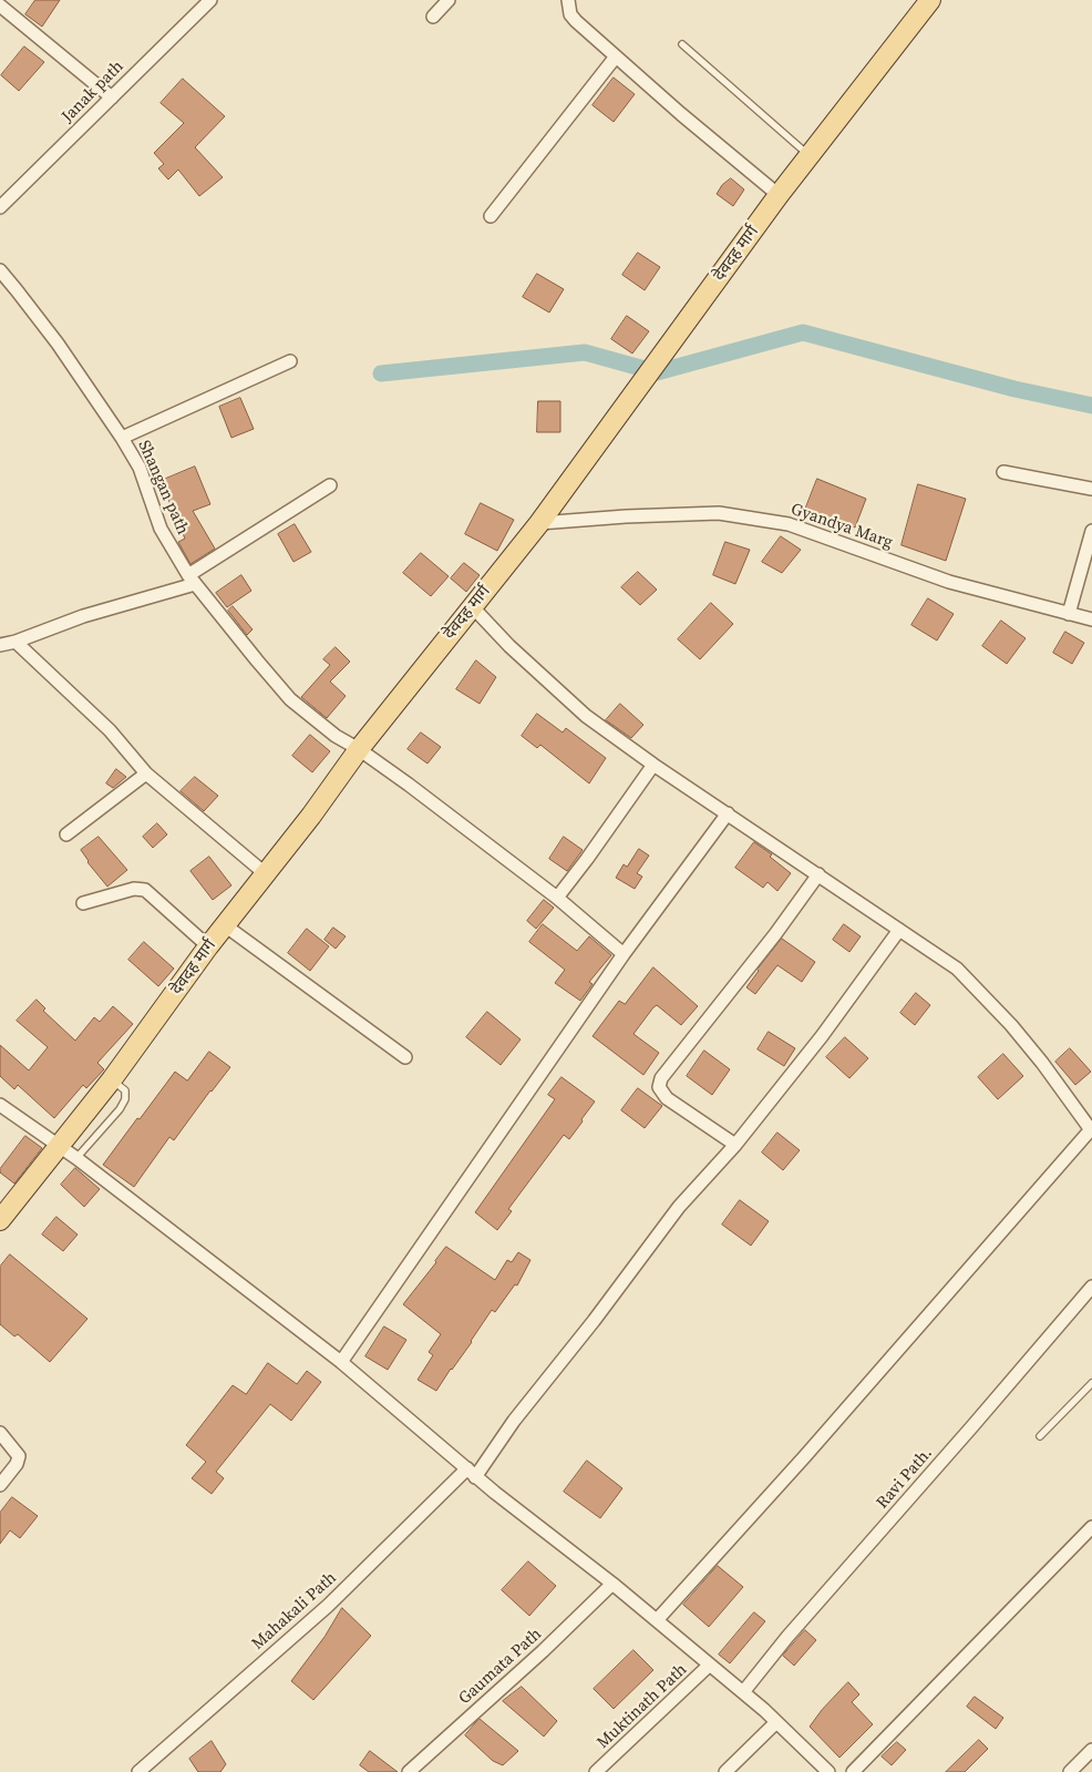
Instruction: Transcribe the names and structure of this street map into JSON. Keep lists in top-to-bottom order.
{
  "streets": {
    "main road": ["देवदह मार्ग"],
    "street": [
      "Janak path",
      "Shangan path",
      "Gyandya Marg",
      "Ravi Path.",
      "Mahakali Path",
      "Gaumata Path",
      "Muktinath Path"
    ]
  },
  "crossings": [
    ["देवदह मार्ग", "Shangan path"],
    ["देवदह मार्ग", "Gyandya Marg"]
  ]
}
